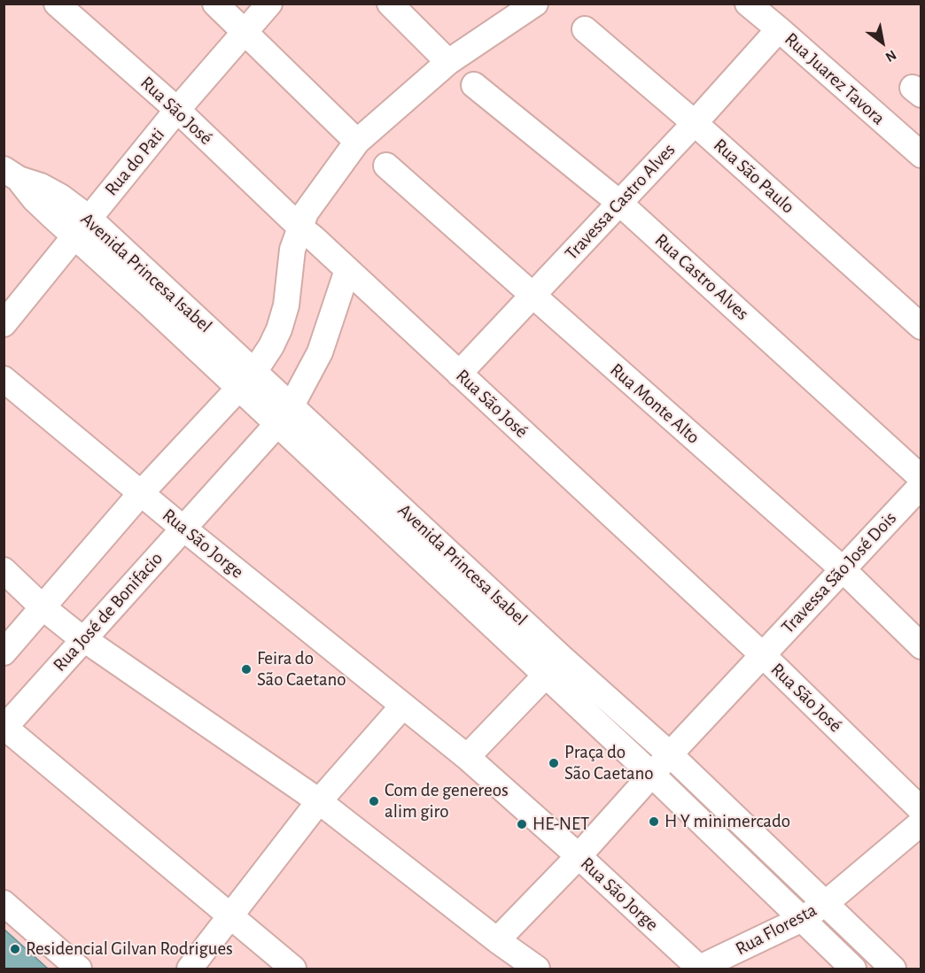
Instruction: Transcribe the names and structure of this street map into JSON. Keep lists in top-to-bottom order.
{
  "streets": {
    "street": [
      "Rua Juarez Tavora",
      "Rua São José",
      "Rua do Pati",
      "Rua São Paulo",
      "Travessa Castro Alves",
      "Avenida Princesa Isabel",
      "Rua Castro Alves",
      "Rua Monte Alto",
      "Rua São Jorge",
      "Travessa São José Dois",
      "Rua José de Bonifacio",
      "Rua Floresta"
    ]
  },
  "crossings": [
    ["Rua Juarez Tavora", "Travessa Castro Alves"],
    ["Rua São José", "Rua do Pati"],
    ["Rua São José", "Travessa Castro Alves"],
    ["Rua São José", "Travessa São José Dois"],
    ["Rua São José", "Rua José de Bonifacio"],
    ["Rua do Pati", "Avenida Princesa Isabel"],
    ["Rua São Paulo", "Travessa Castro Alves"],
    ["Travessa Castro Alves", "Rua Castro Alves"],
    ["Travessa Castro Alves", "Rua Monte Alto"],
    ["Avenida Princesa Isabel", "Travessa São José Dois"],
    ["Avenida Princesa Isabel", "Rua José de Bonifacio"],
    ["Avenida Princesa Isabel", "Rua Floresta"],
    ["Rua Monte Alto", "Travessa São José Dois"],
    ["Rua São Jorge", "Travessa São José Dois"],
    ["Rua São Jorge", "Rua José de Bonifacio"],
    ["Rua São Jorge", "Rua Floresta"]
  ],
  "places": [
    "Feira do São Caetano",
    "Praça do São Caetano",
    "Com de genereos alim giro",
    "H Y minimercado",
    "HE-NET",
    "Residencial Gilvan Rodrigues"
  ],
  "north": "bottom right"
}
